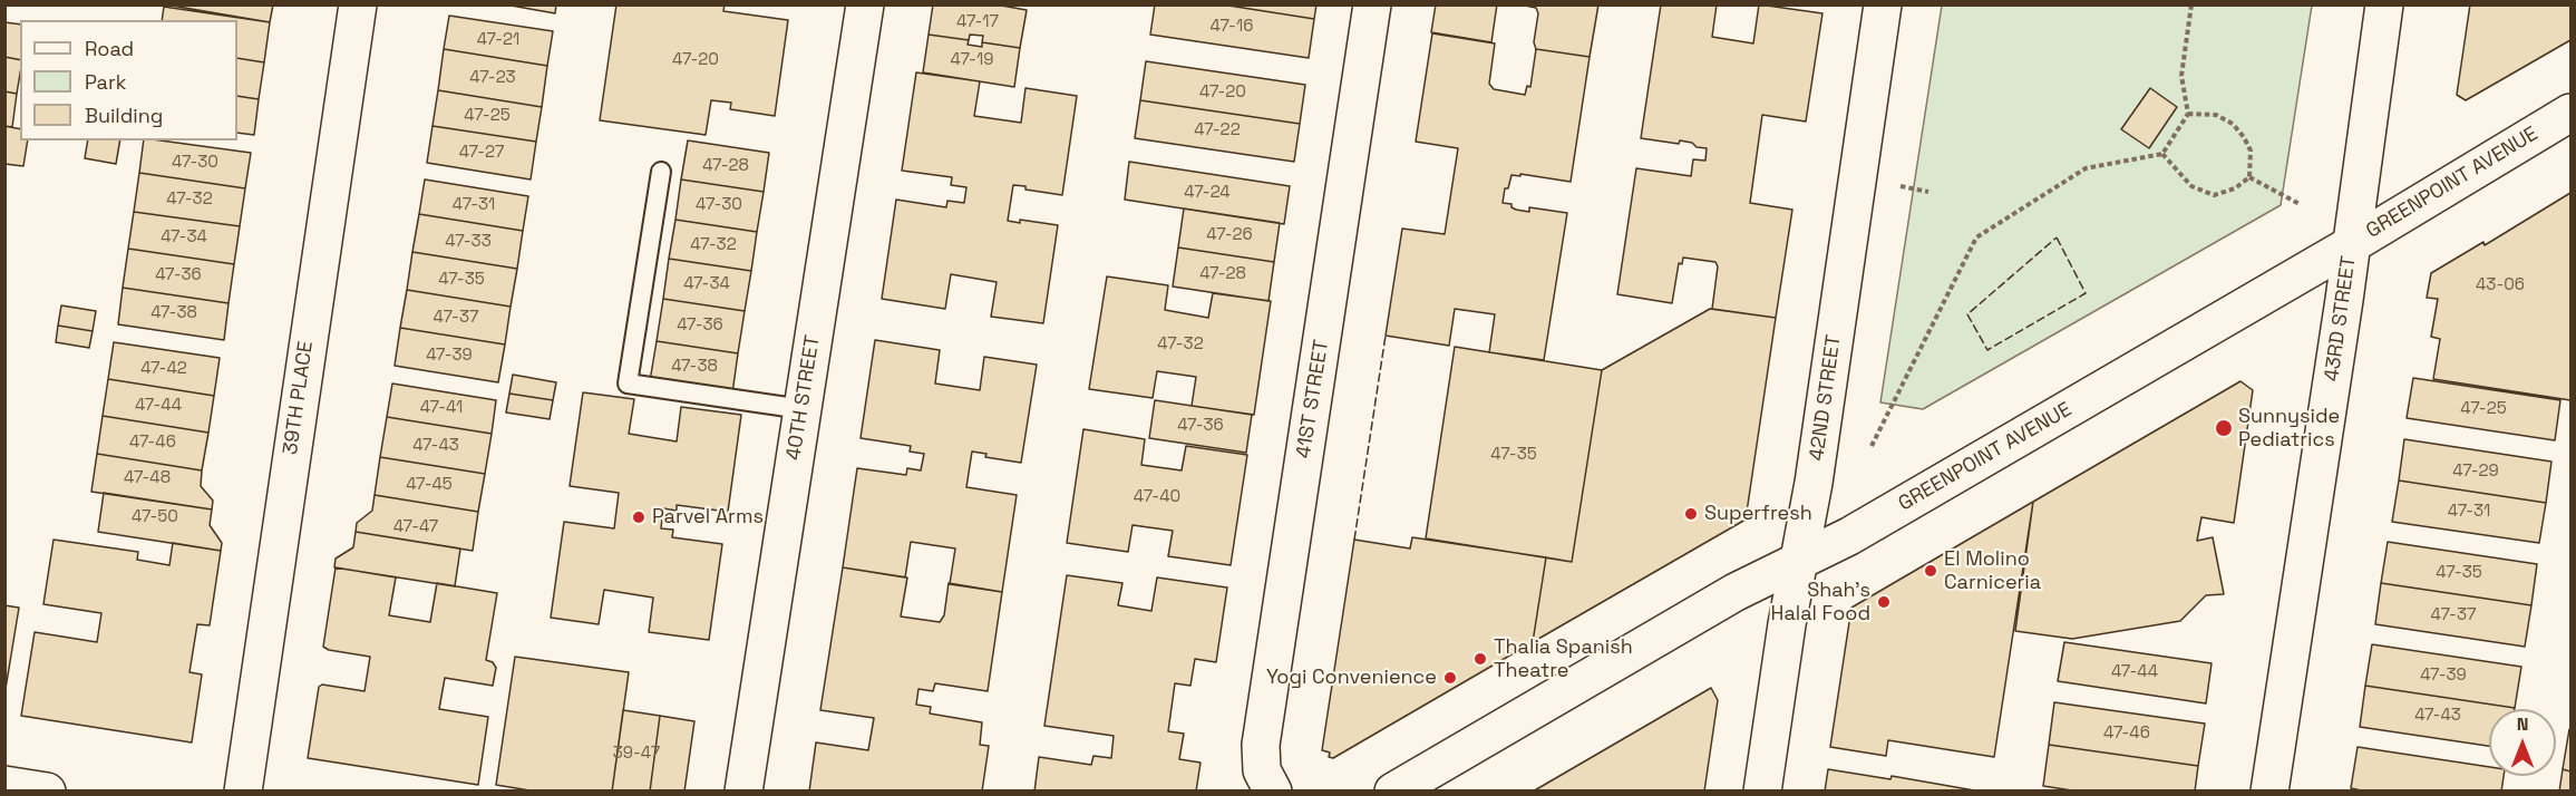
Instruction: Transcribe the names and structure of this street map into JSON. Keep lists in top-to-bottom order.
{
  "streets": {
    "street": [
      "GREENPOINT AVENUE",
      "43RD STREET",
      "39TH PLACE",
      "40TH STREET",
      "42ND STREET",
      "41ST STREET"
    ]
  },
  "crossings": [
    ["GREENPOINT AVENUE", "43RD STREET"],
    ["GREENPOINT AVENUE", "42ND STREET"]
  ],
  "places": [
    "Sunnyside Pediatrics",
    "Superfresh",
    "Parvel Arms",
    "El Molino Carniceria",
    "Shah's Halal Food",
    "Thalia Spanish Theatre",
    "Yogi Convenience"
  ],
  "house_numbers": [
    "47-17",
    "47-16",
    "47-21",
    "47-20",
    "47-19",
    "47-23",
    "47-20",
    "47-25",
    "47-22",
    "47-27",
    "47-30",
    "47-28",
    "47-24",
    "47-32",
    "47-31",
    "47-30",
    "47-26",
    "47-34",
    "47-33",
    "47-32",
    "47-28",
    "47-36",
    "47-35",
    "47-34",
    "43-06",
    "47-38",
    "47-37",
    "47-36",
    "47-32",
    "47-39",
    "47-38",
    "47-42",
    "47-44",
    "47-41",
    "47-25",
    "47-36",
    "47-46",
    "47-43",
    "47-35",
    "47-29",
    "47-48",
    "47-45",
    "47-40",
    "47-31",
    "47-50",
    "47-47",
    "47-35",
    "47-37",
    "47-44",
    "47-39",
    "47-43",
    "47-46",
    "39-47"
  ],
  "legend": ["Road", "Park", "Building"],
  "north": "top"
}
